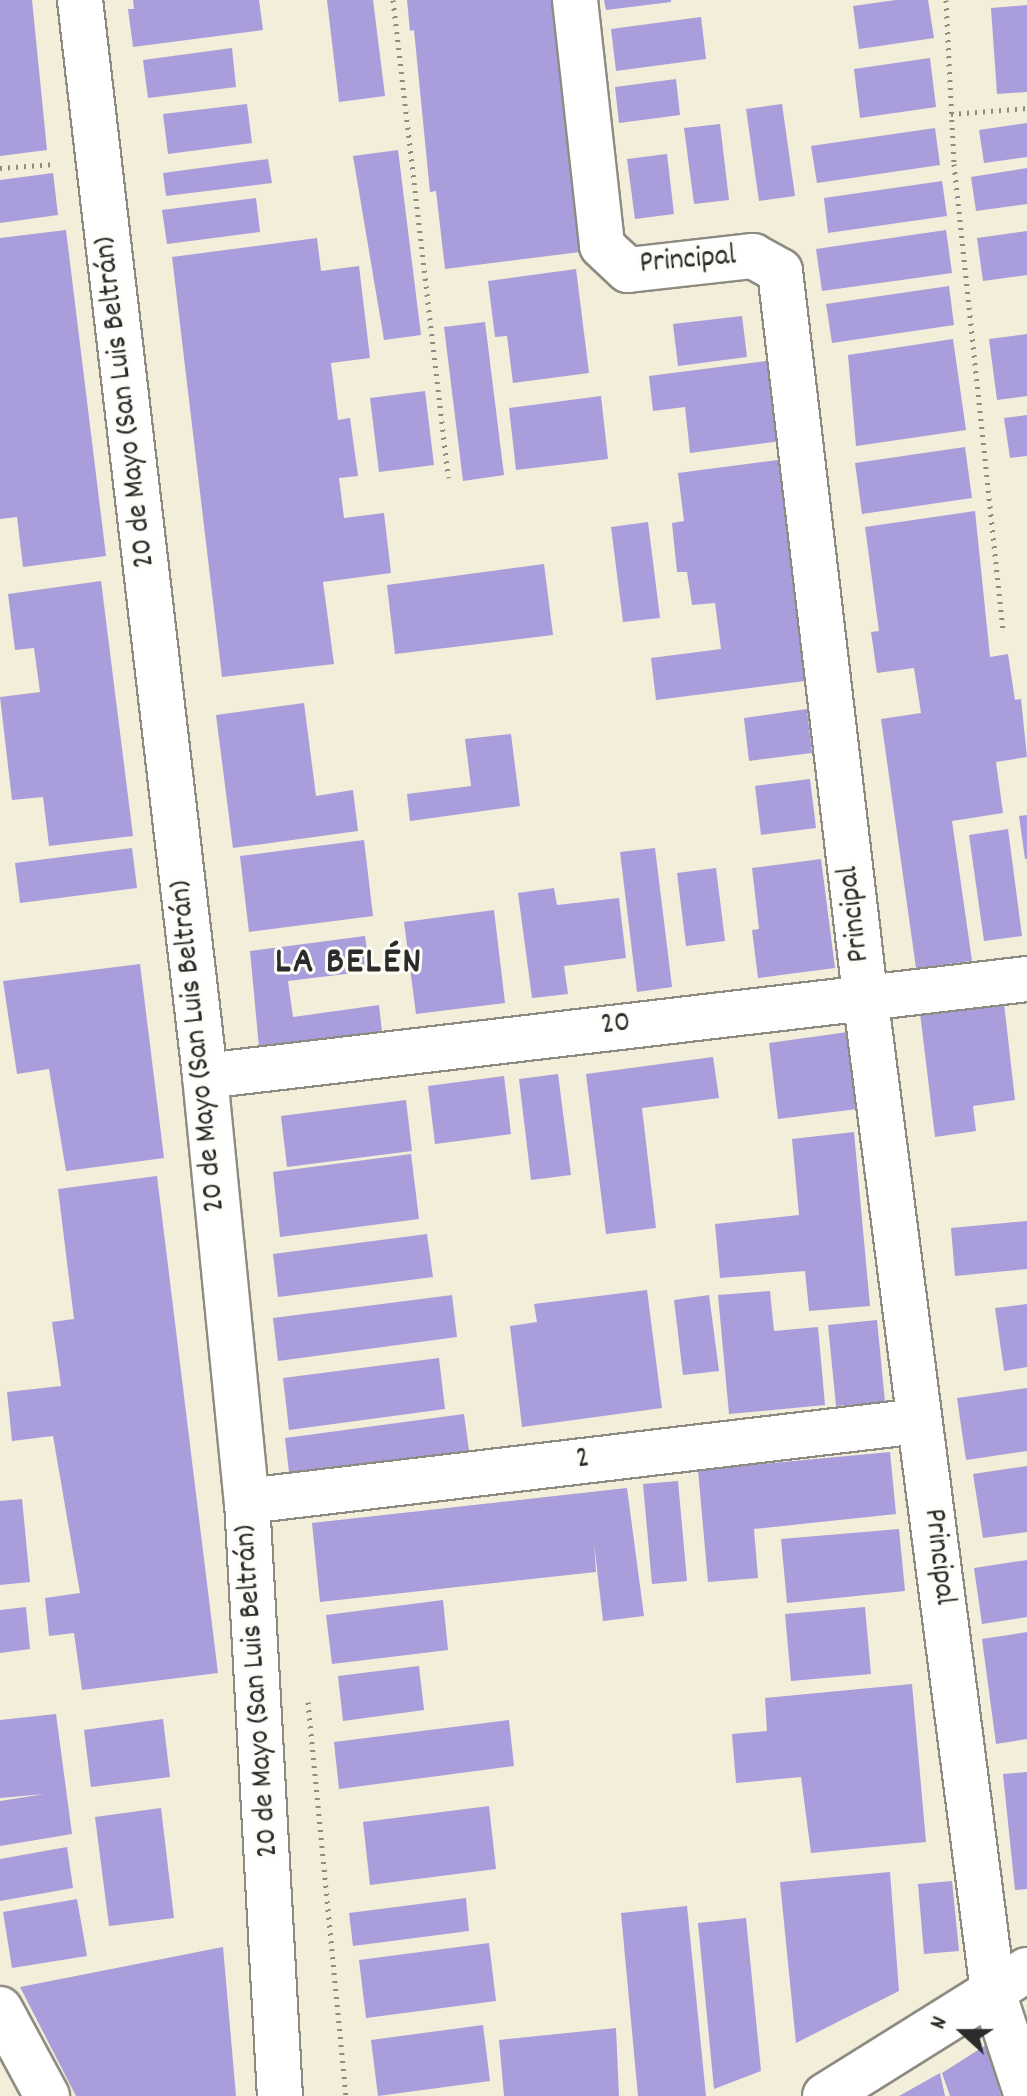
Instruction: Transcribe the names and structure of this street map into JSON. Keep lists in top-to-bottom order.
{
  "streets": {
    "street": [
      "Principal",
      "20 de Mayo (San Luis Beltrán)",
      "20",
      "2"
    ]
  },
  "crossings": [
    ["Principal", "20"],
    ["Principal", "2"],
    ["20 de Mayo (San Luis Beltrán)", "20"],
    ["20 de Mayo (San Luis Beltrán)", "2"]
  ],
  "districts": ["LA BELÉN"],
  "north": "left"
}
